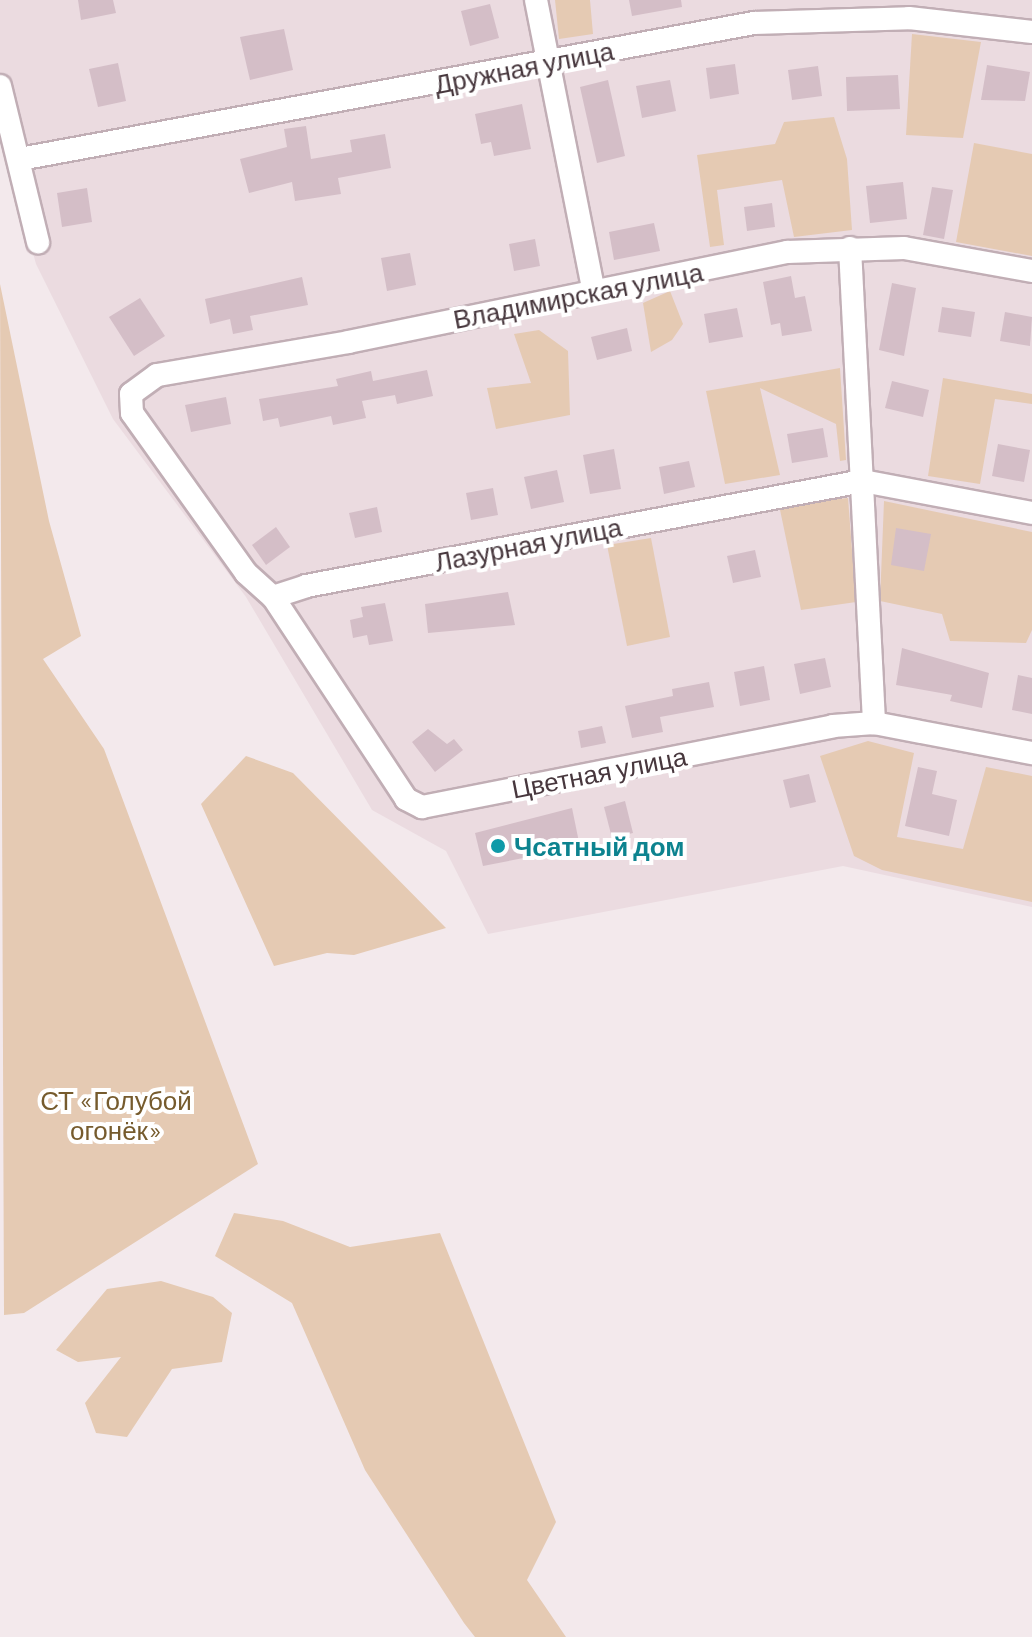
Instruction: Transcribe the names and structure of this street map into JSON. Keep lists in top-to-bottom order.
{
  "streets": {
    "street": [
      "Дружная улица",
      "Владимирская улица",
      "Лазурная улица",
      "Цветная улица"
    ]
  },
  "crossings": [
    ["Владимирская улица", "Лазурная улица"],
    ["Владимирская улица", "Цветная улица"],
    ["Лазурная улица", "Цветная улица"]
  ],
  "parks": ["СТ «Голубой огонёк»"],
  "places": ["Чсатный дом"]
}
